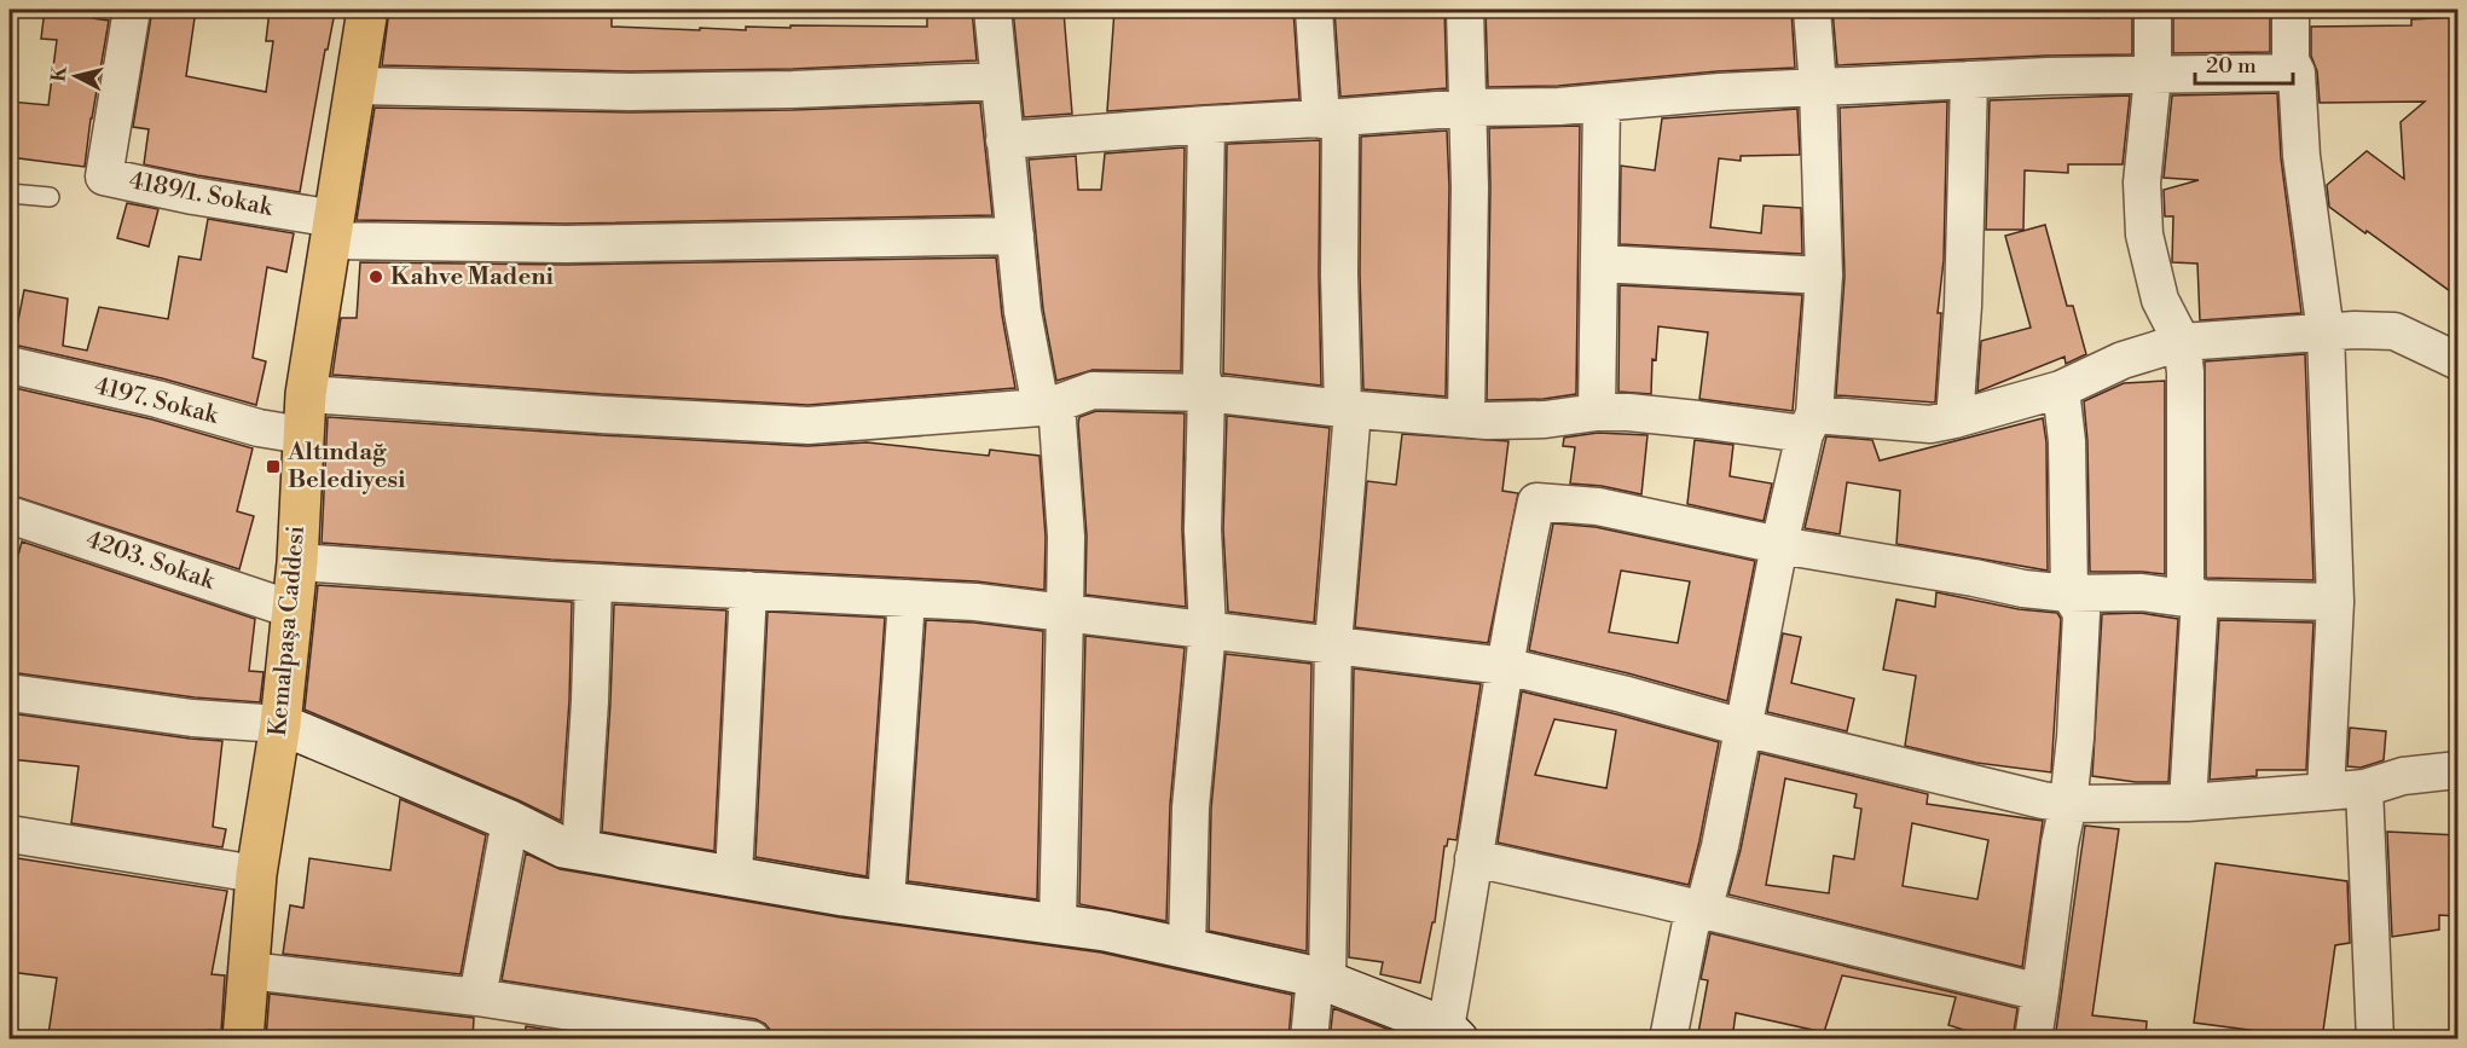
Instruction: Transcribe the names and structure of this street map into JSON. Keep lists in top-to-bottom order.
{
  "streets": {
    "main road": ["Kemalpaşa Caddesi"],
    "street": ["4189/1. Sokak", "4197. Sokak", "4203. Sokak"]
  },
  "crossings": [
    ["4189/1. Sokak", "Kemalpaşa Caddesi"],
    ["4197. Sokak", "Kemalpaşa Caddesi"],
    ["4203. Sokak", "Kemalpaşa Caddesi"]
  ],
  "places": {
    "other": ["Kahve Madeni"],
    "transit": ["Altındağ Belediyesi"]
  },
  "scale_bar": "20 m",
  "north": "left"
}
